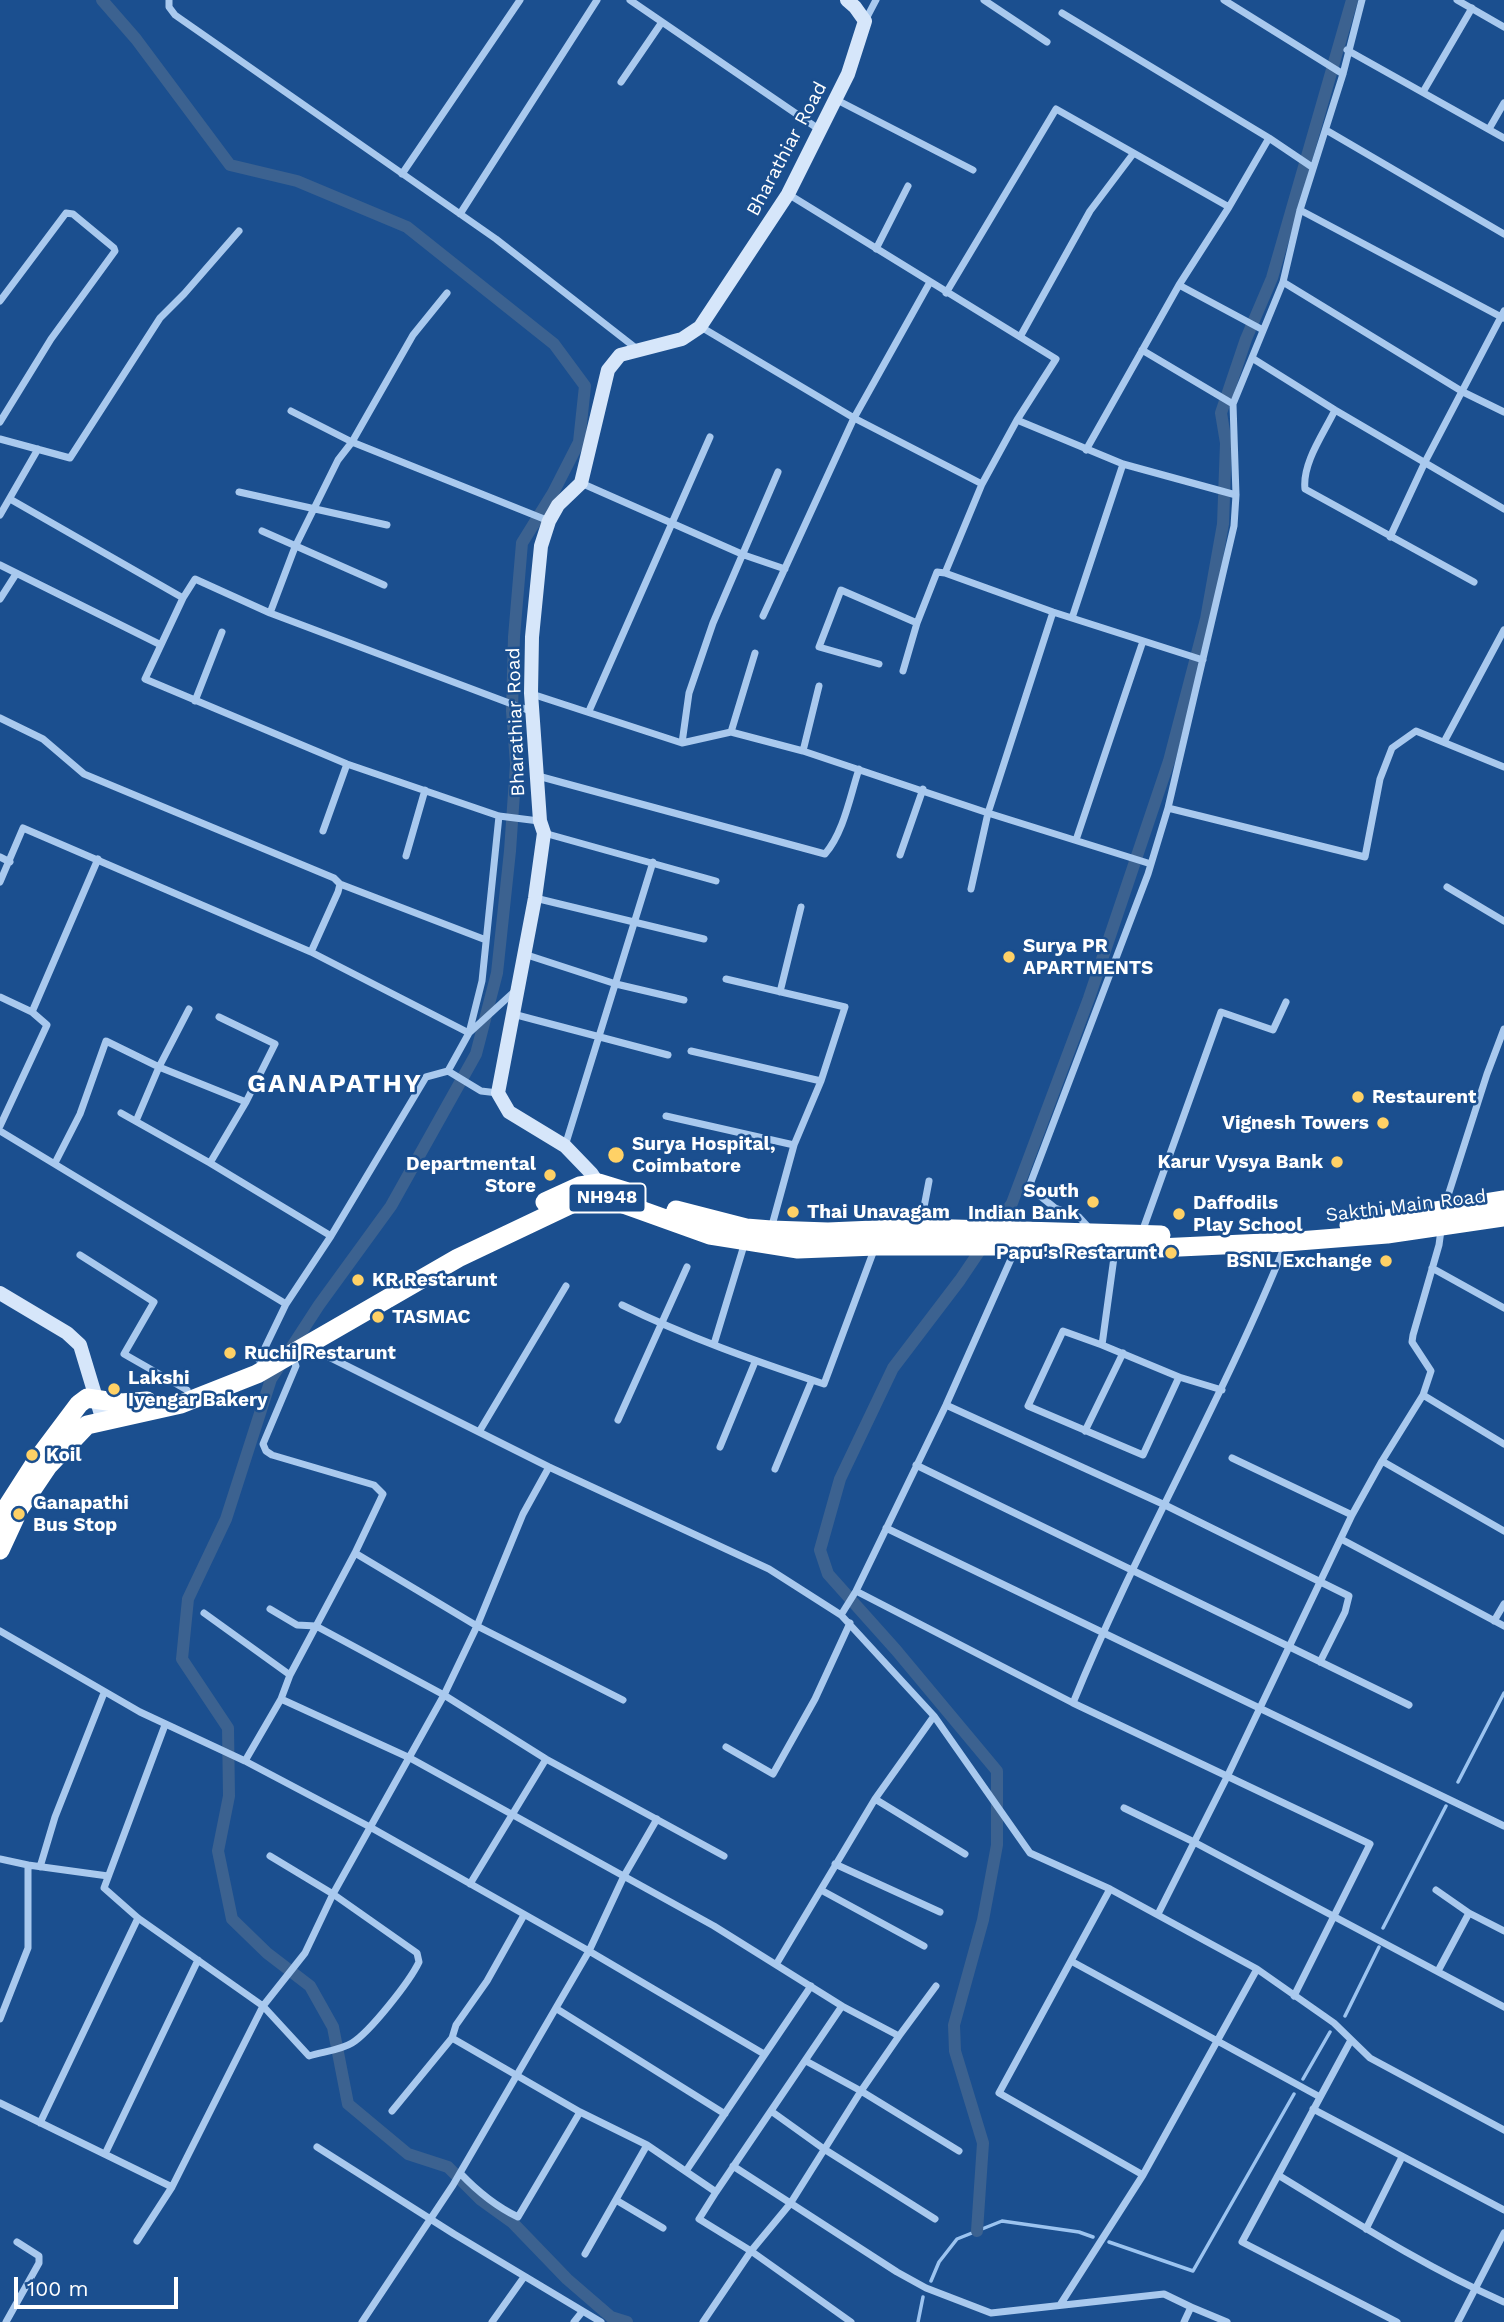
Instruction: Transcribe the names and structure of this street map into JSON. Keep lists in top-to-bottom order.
{
  "streets": {
    "highway": ["NH948", "Sakthi Main Road"],
    "main road": ["Bharathiar Road"]
  },
  "crossings": [
    ["NH948", "Sakthi Main Road"]
  ],
  "districts": ["GANAPATHY"],
  "places": [
    "Surya PR APARTMENTS",
    "Restaurent",
    "Vignesh Towers",
    "Surya Hospital, Coimbatore",
    "Karur Vysya Bank",
    "Departmental Store",
    "South Indian Bank",
    "Thai Unavagam",
    "Daffodils Play School",
    "Papu's Restarunt",
    "BSNL Exchange",
    "KR Restarunt",
    "TASMAC",
    "Ruchi Restarunt",
    "Lakshi Iyengar Bakery",
    "Koil",
    "Ganapathi Bus Stop"
  ],
  "scale_bar": "100 m"
}
